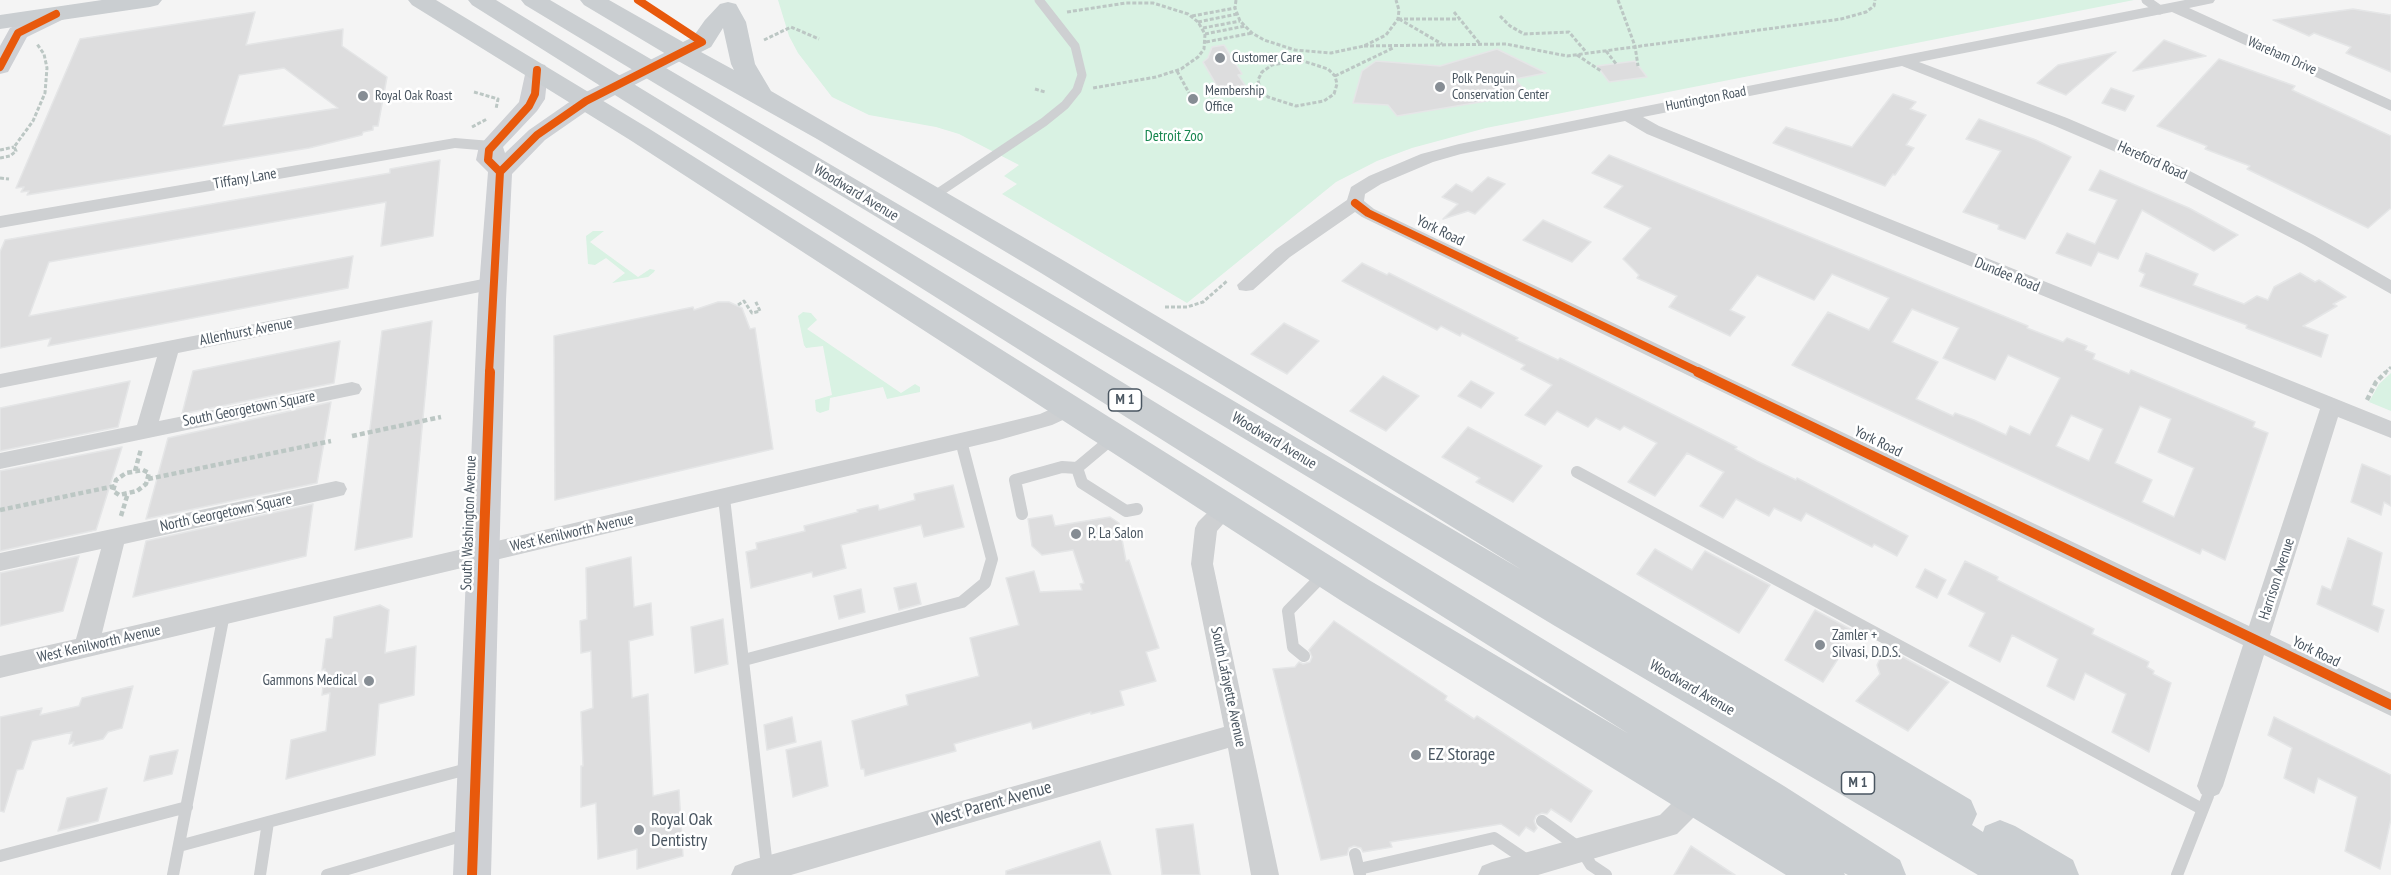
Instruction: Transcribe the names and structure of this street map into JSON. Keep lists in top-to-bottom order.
{
  "streets": {
    "main road": ["Woodward Avenue", "M 1", "South Washington Avenue"],
    "street": [
      "Wareham Drive",
      "Huntington Road",
      "Hereford Road",
      "Tiffany Lane",
      "York Road",
      "Dundee Road",
      "Allenhurst Avenue",
      "South Georgetown Square",
      "North Georgetown Square",
      "West Kenilworth Avenue",
      "Harrison Avenue",
      "South Lafayette Avenue",
      "West Parent Avenue"
    ]
  },
  "crossings": [
    ["Wareham Drive", "Huntington Road"],
    ["Huntington Road", "Hereford Road"],
    ["Huntington Road", "York Road"],
    ["Huntington Road", "Dundee Road"],
    ["York Road", "Harrison Avenue"],
    ["Dundee Road", "Harrison Avenue"],
    ["Allenhurst Avenue", "South Washington Avenue"],
    ["South Washington Avenue", "West Kenilworth Avenue"],
    ["South Lafayette Avenue", "West Parent Avenue"]
  ],
  "parks": ["Detroit Zoo"],
  "places": [
    "Customer Care",
    "Polk Penguin Conservation Center",
    "Royal Oak Roast",
    "Membership Office",
    "P. La Salon",
    "Zamler + Silvasi, D.D.S.",
    "Gammons Medical",
    "EZ Storage",
    "Royal Oak Dentistry"
  ]
}
